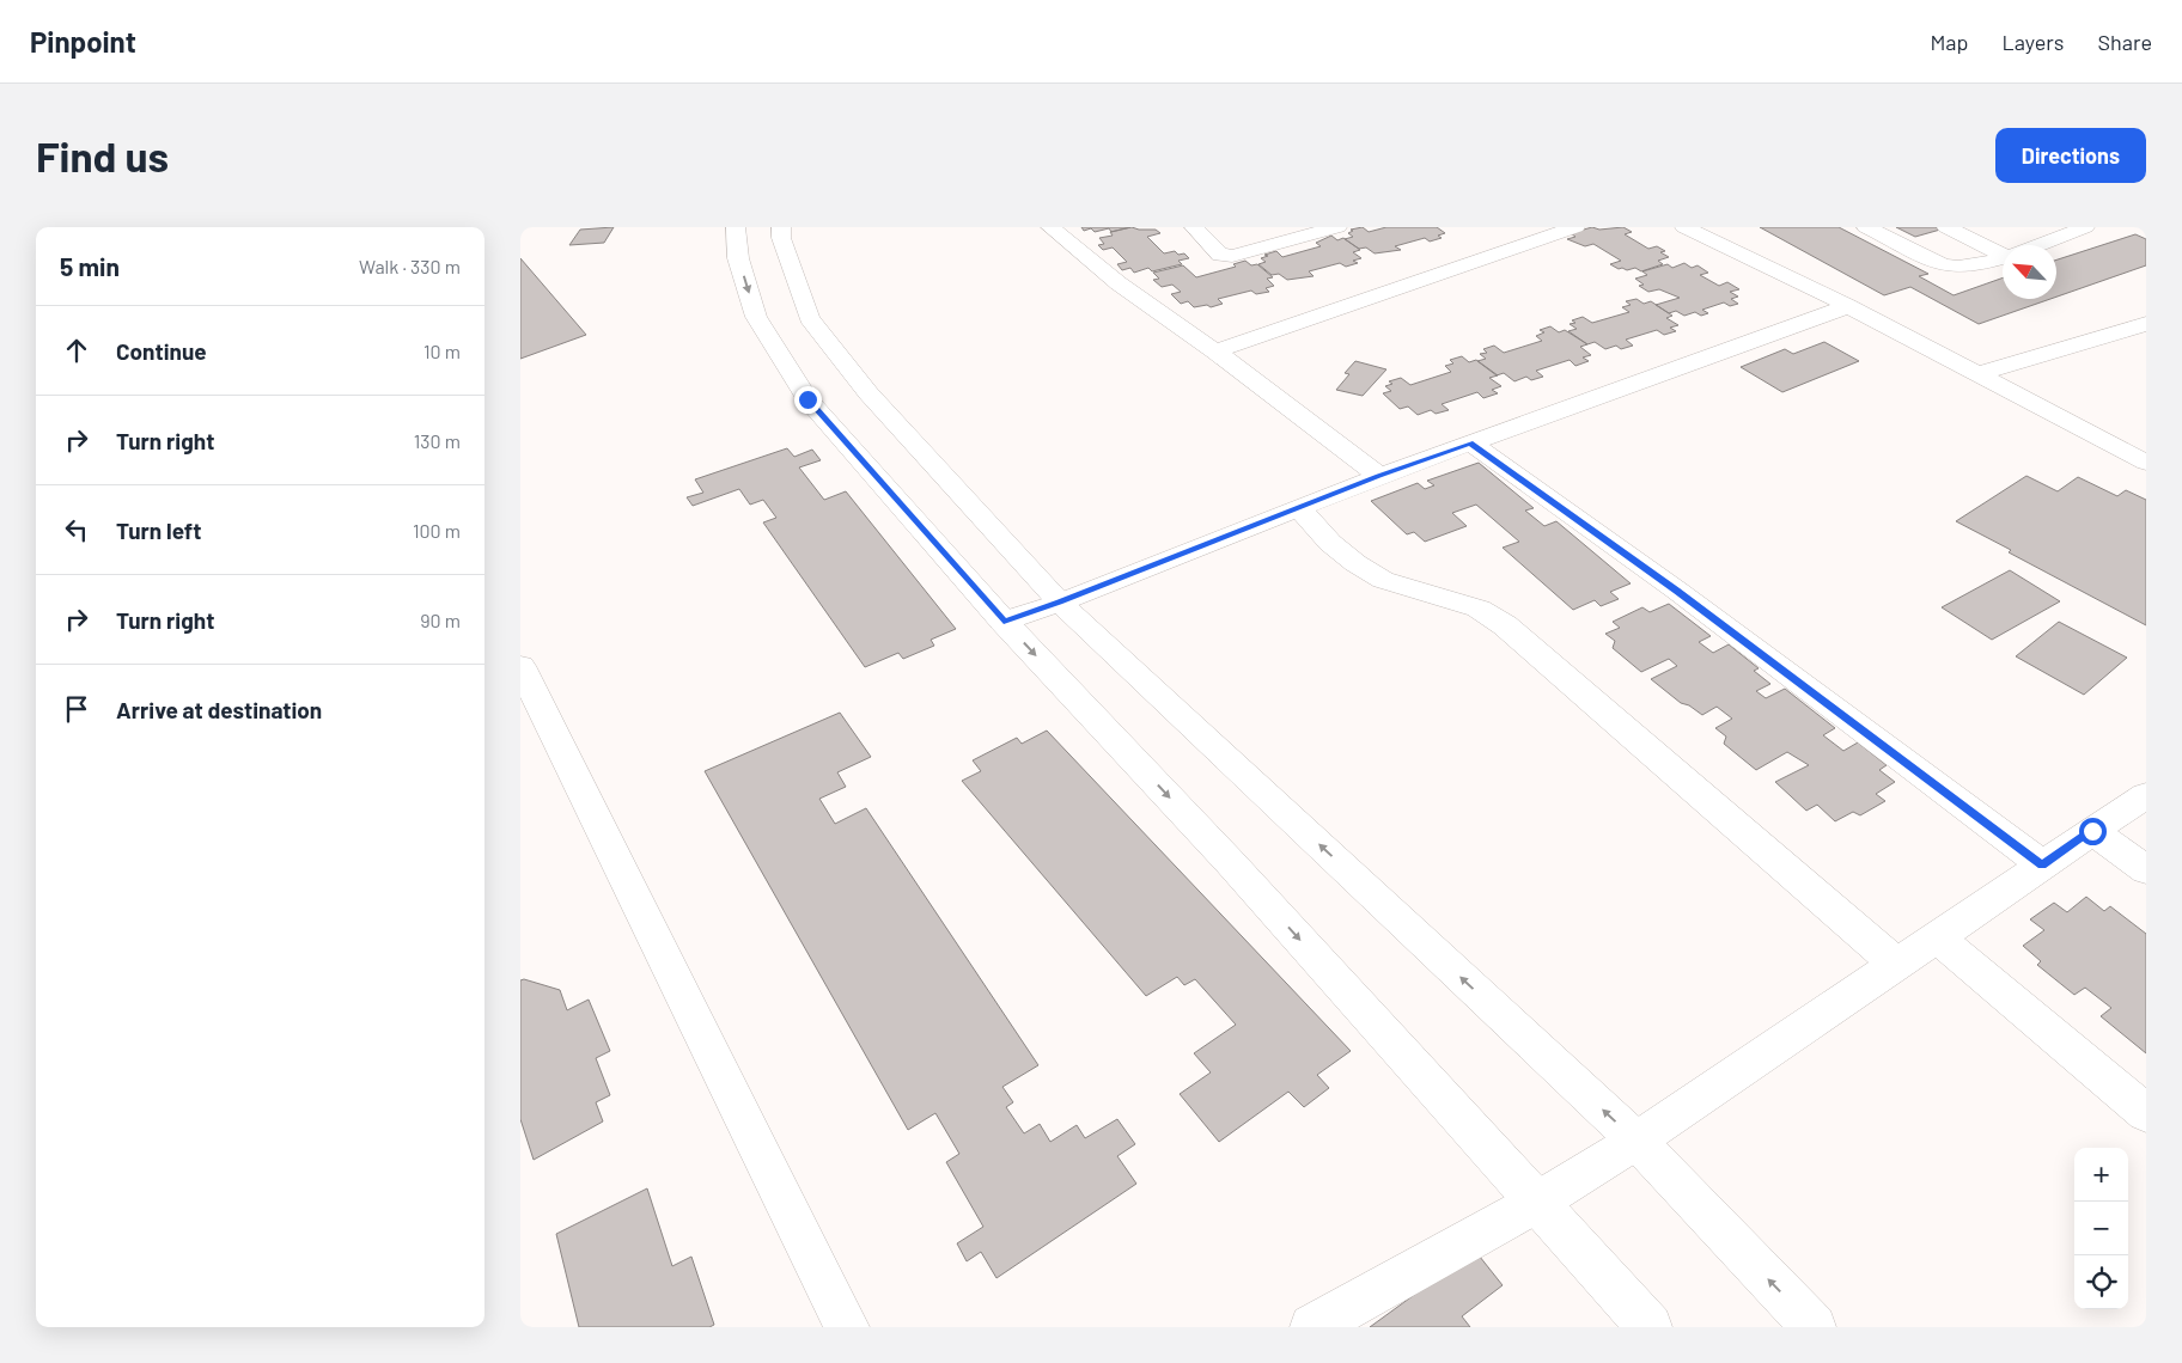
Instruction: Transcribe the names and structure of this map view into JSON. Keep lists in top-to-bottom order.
{
  "north": "top left",
  "page": {
    "header": "Pinpoint",
    "nav": ["Map", "Layers", "Share"],
    "buttons": "Directions",
    "title": "Find us",
    "heading": ["5 min", "Walk · 330 m"],
    "list": [
      ["Continue", "10 m"],
      ["Turn right", "130 m"],
      ["Turn left", "100 m"],
      ["Turn right", "90 m"],
      "Arrive at destination"
    ],
    "map_buttons": ["+", "−"]
  }
}
